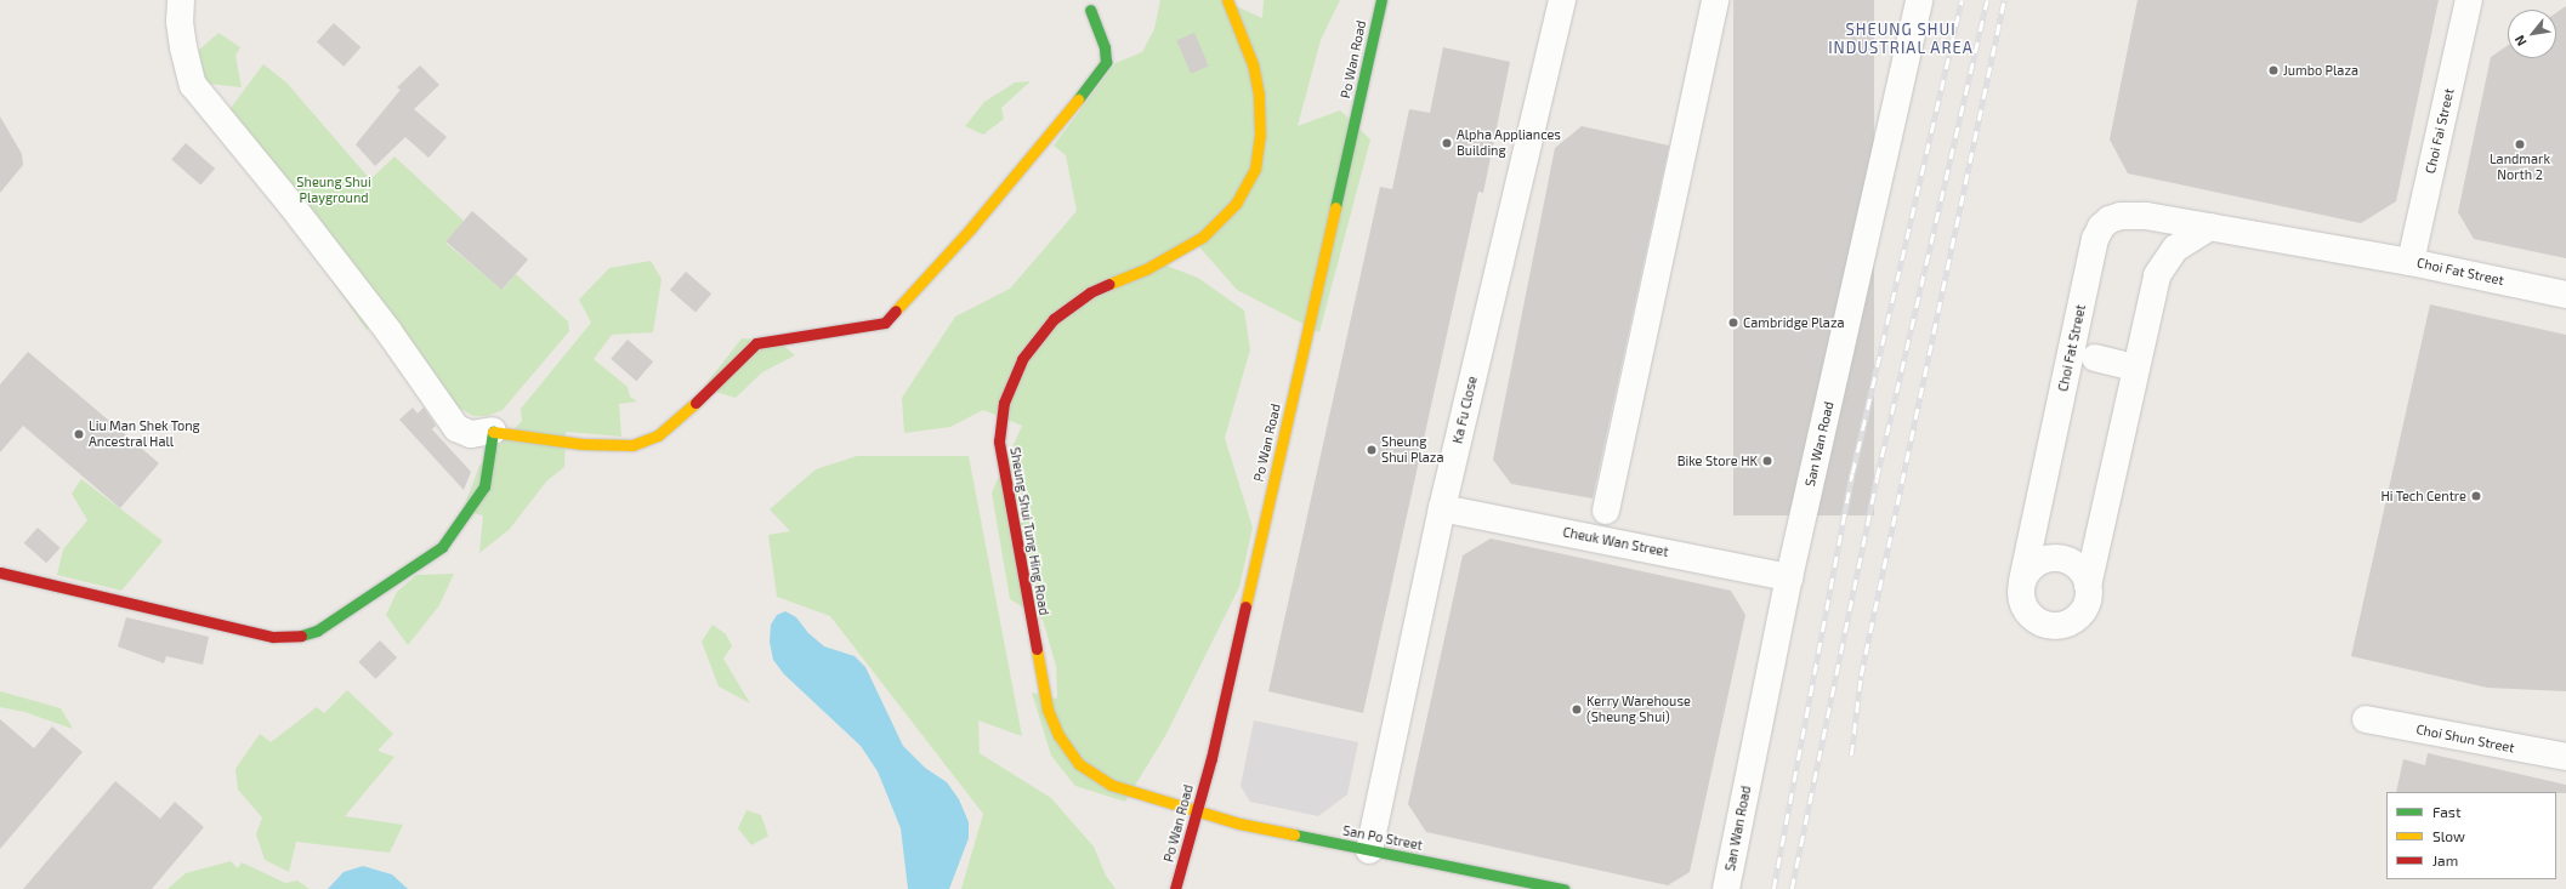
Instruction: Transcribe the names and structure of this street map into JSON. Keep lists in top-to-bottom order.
{
  "streets": {
    "street": [
      "Po Wan Road",
      "Choi Fai Street",
      "Choi Fat Street",
      "Ka Fu Close",
      "San Wan Road",
      "Sheung Shui Tung Hing Road",
      "Cheuk Wan Street",
      "Choi Shun Street",
      "San Po Street"
    ]
  },
  "crossings": [
    ["Po Wan Road", "Sheung Shui Tung Hing Road"],
    ["Po Wan Road", "San Po Street"],
    ["Choi Fai Street", "Choi Fat Street"],
    ["Ka Fu Close", "Cheuk Wan Street"],
    ["Ka Fu Close", "San Po Street"],
    ["San Wan Road", "Cheuk Wan Street"],
    ["Sheung Shui Tung Hing Road", "San Po Street"]
  ],
  "districts": ["SHEUNG SHUI INDUSTRIAL AREA"],
  "parks": ["Sheung Shui Playground"],
  "places": [
    "Jumbo Plaza",
    "Alpha Appliances Building",
    "Landmark North 2",
    "Cambridge Plaza",
    "Liu Man Shek Tong Ancestral Hall",
    "Sheung Shui Plaza",
    "Bike Store HK",
    "Hi Tech Centre",
    "Kerry Warehouse (Sheung Shui)"
  ],
  "legend": ["Fast", "Slow", "Jam"],
  "north": "bottom left"
}
